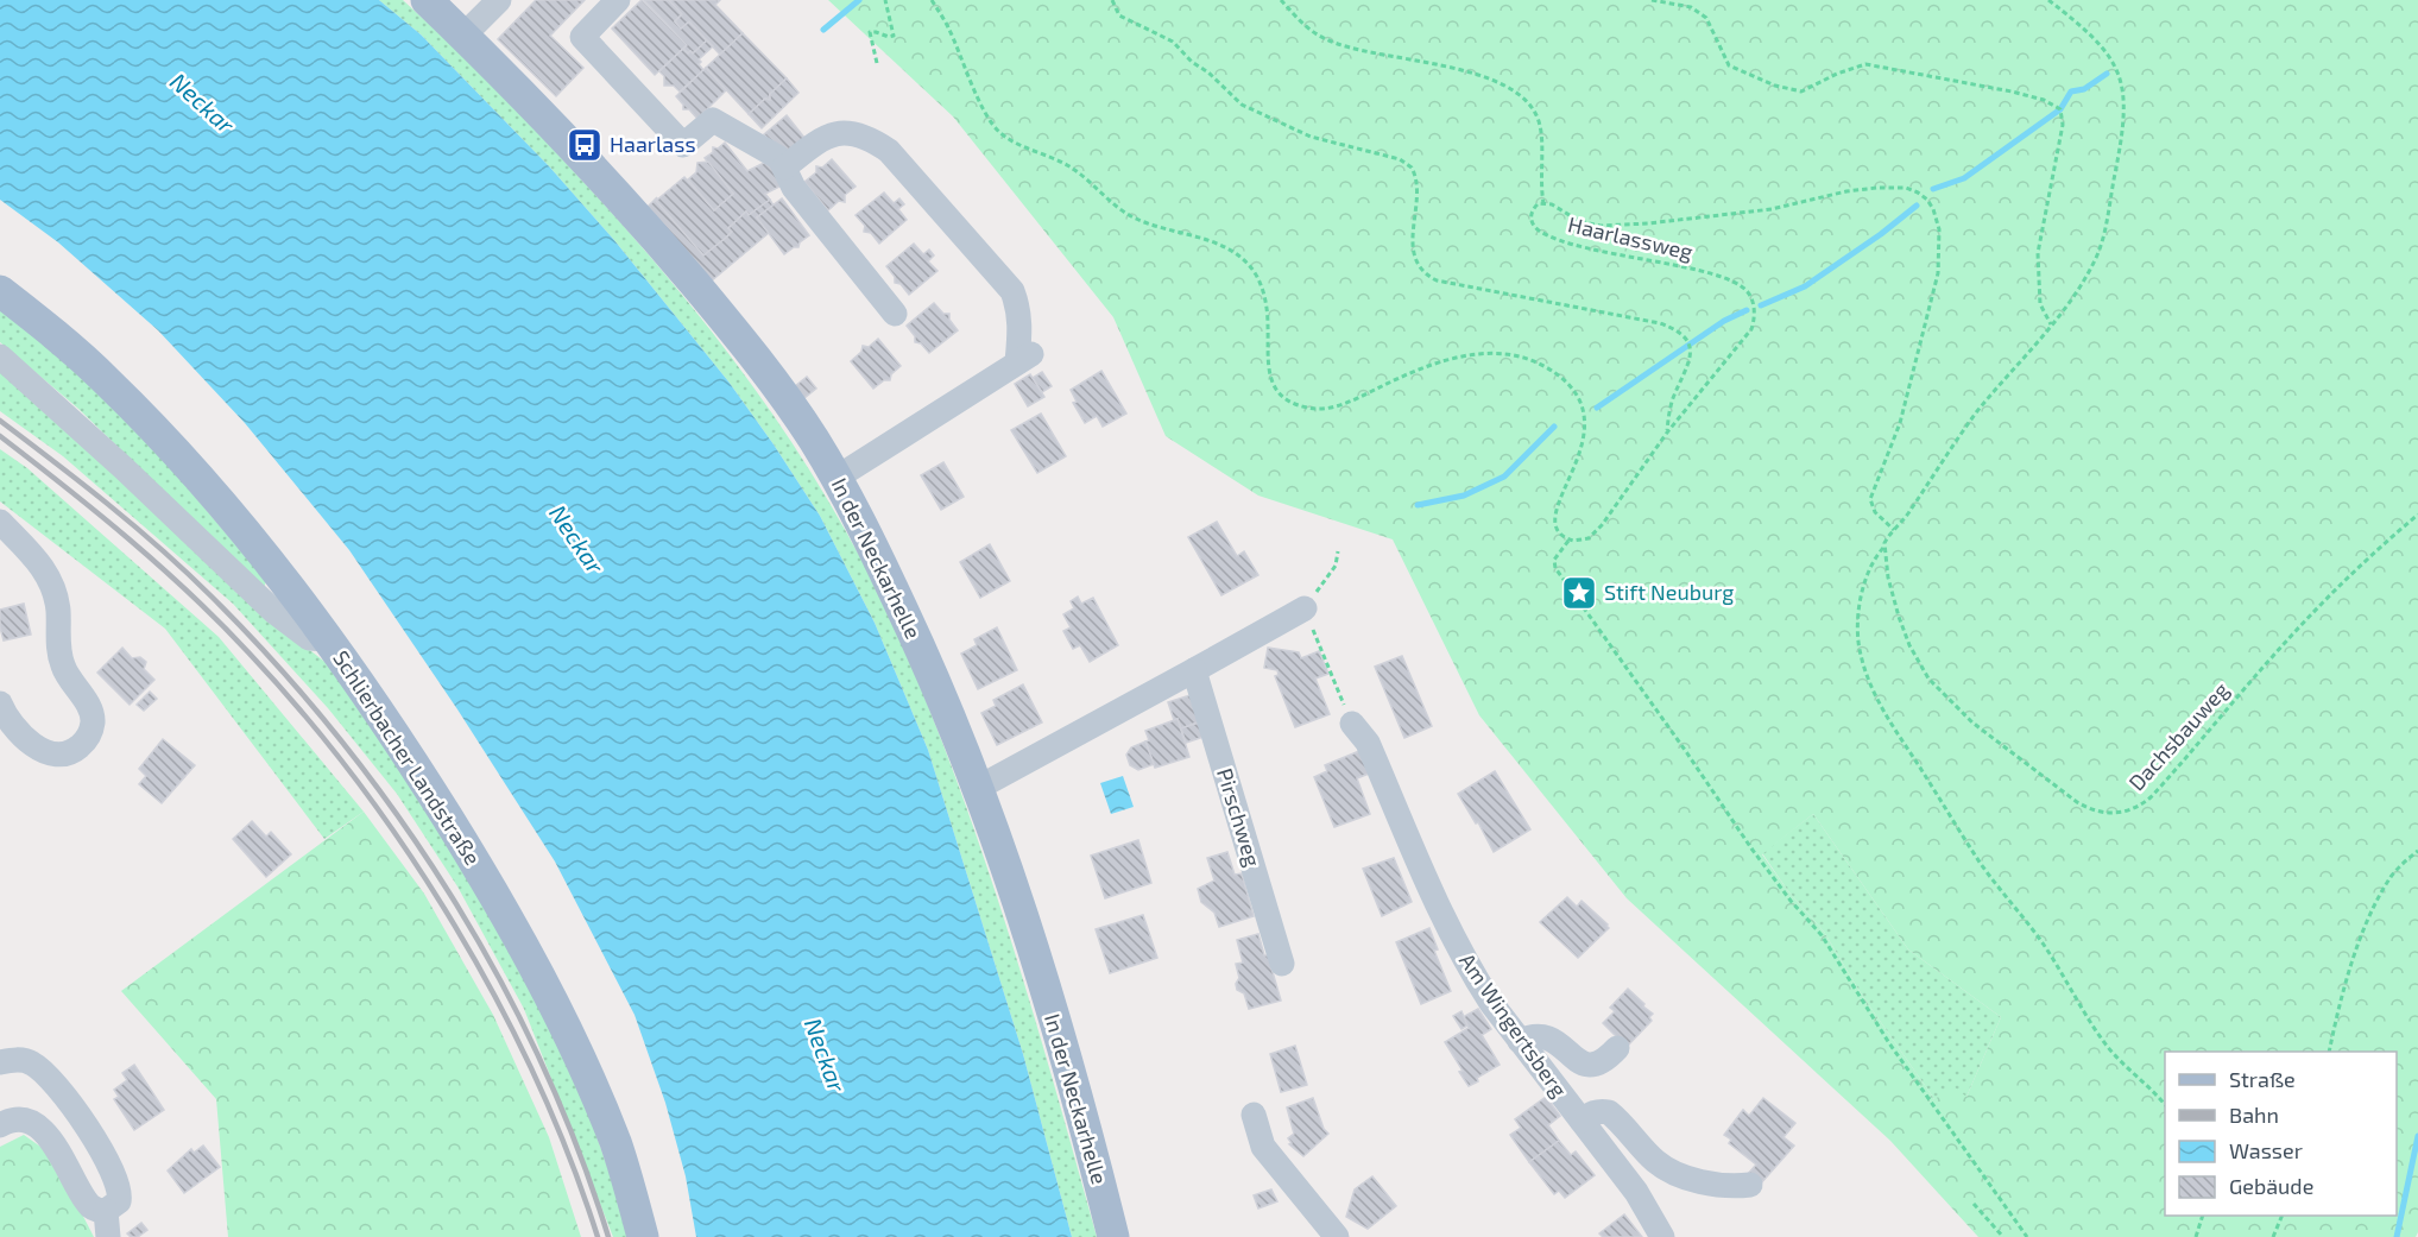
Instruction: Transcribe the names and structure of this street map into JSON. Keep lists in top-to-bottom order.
{
  "streets": {
    "main road": ["In der Neckarhelle", "Schlierbacher Landstraße"],
    "street": ["Pirschweg", "Am Wingertsberg"],
    "path": ["Haarlassweg", "Dachsbauweg"]
  },
  "water": ["Neckar"],
  "places": {
    "bus stop": ["Haarlass"],
    "place": ["Stift Neuburg"]
  },
  "legend": [
    "Straße",
    "Bahn",
    "Wasser",
    "Gebäude"
  ]
}
